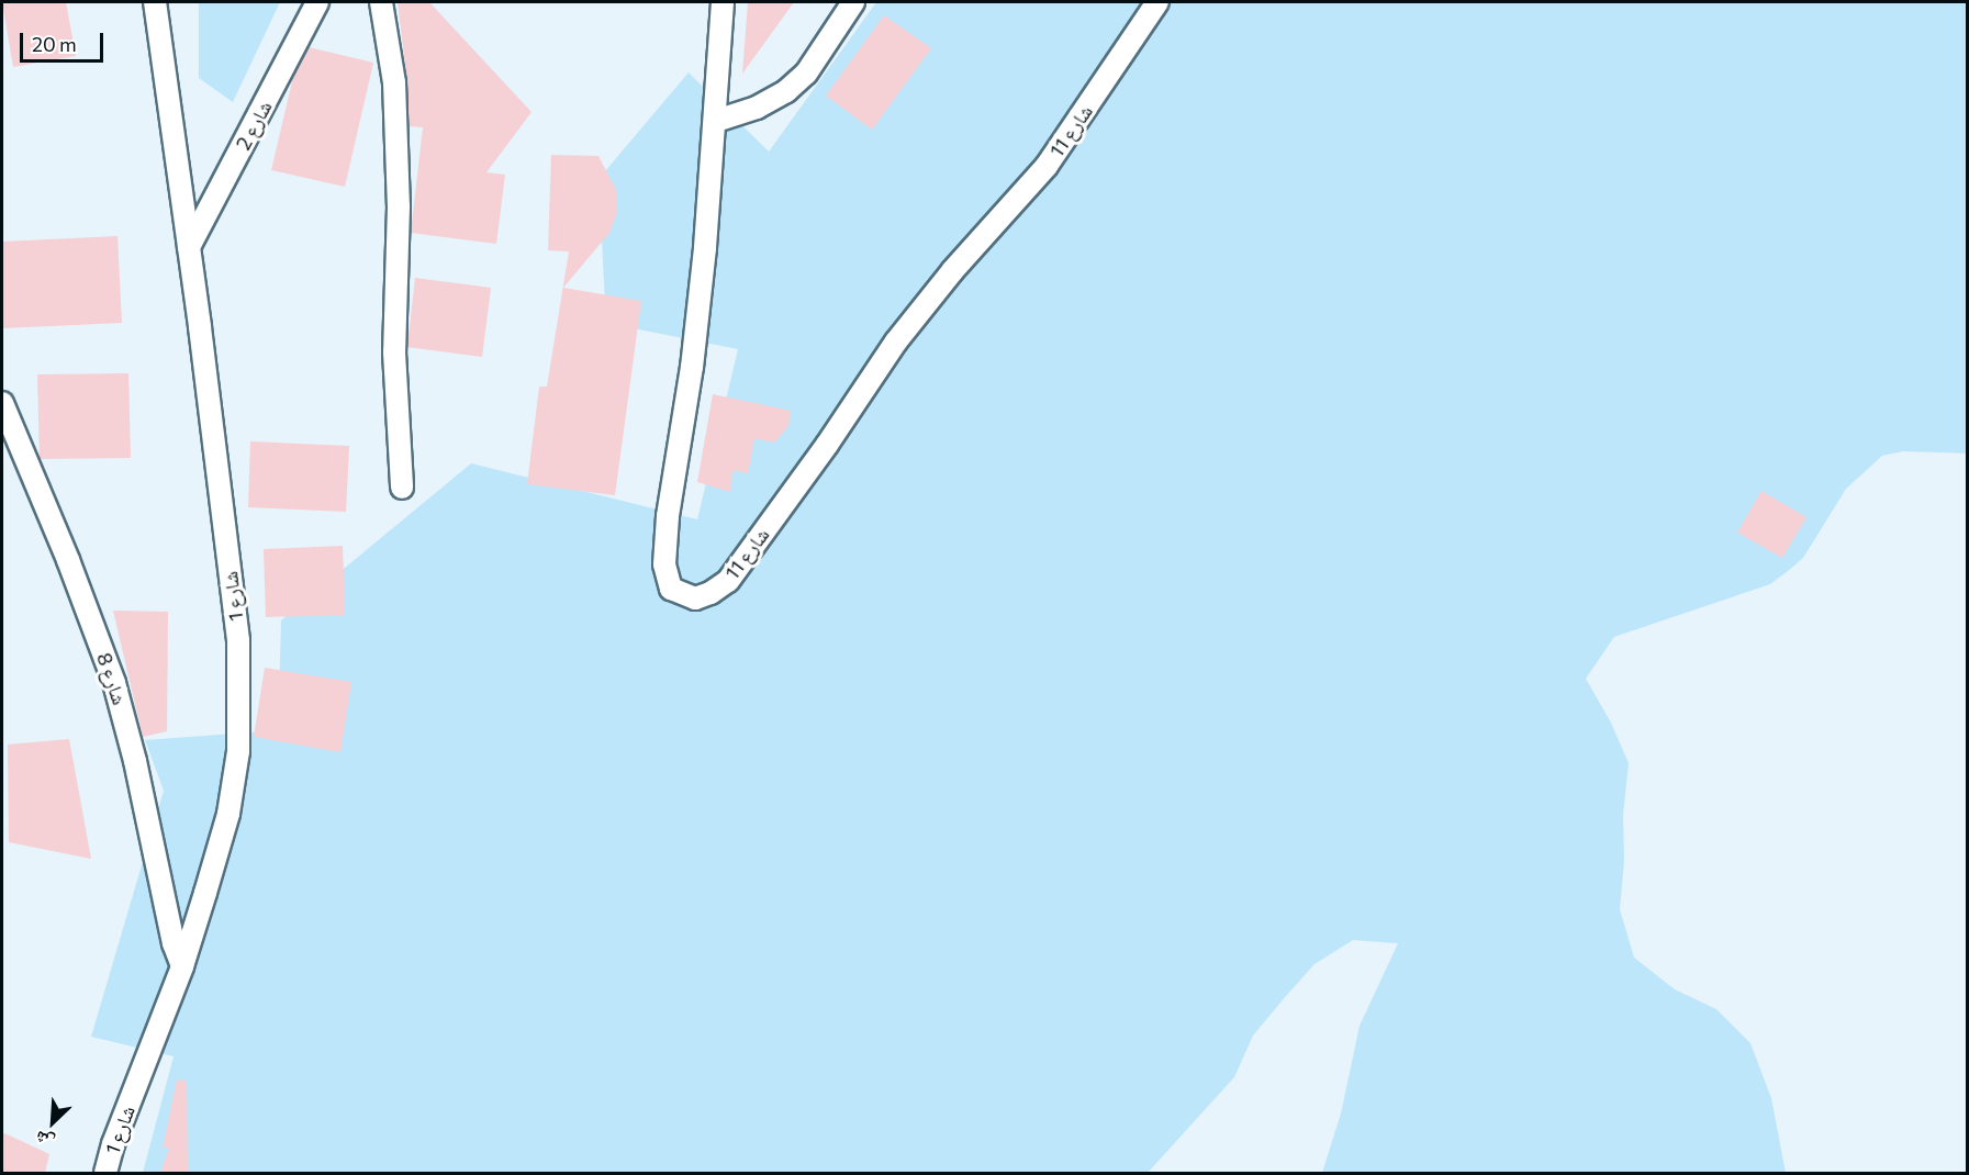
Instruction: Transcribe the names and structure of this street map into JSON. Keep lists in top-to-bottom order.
{
  "streets": {
    "street": [
      "شارع 2",
      "شارع 11",
      "شارع 1",
      "شارع 8"
    ]
  },
  "crossings": [
    ["شارع 2", "شارع 1"],
    ["شارع 1", "شارع 8"]
  ],
  "scale_bar": "20 m",
  "north": "bottom left"
}
